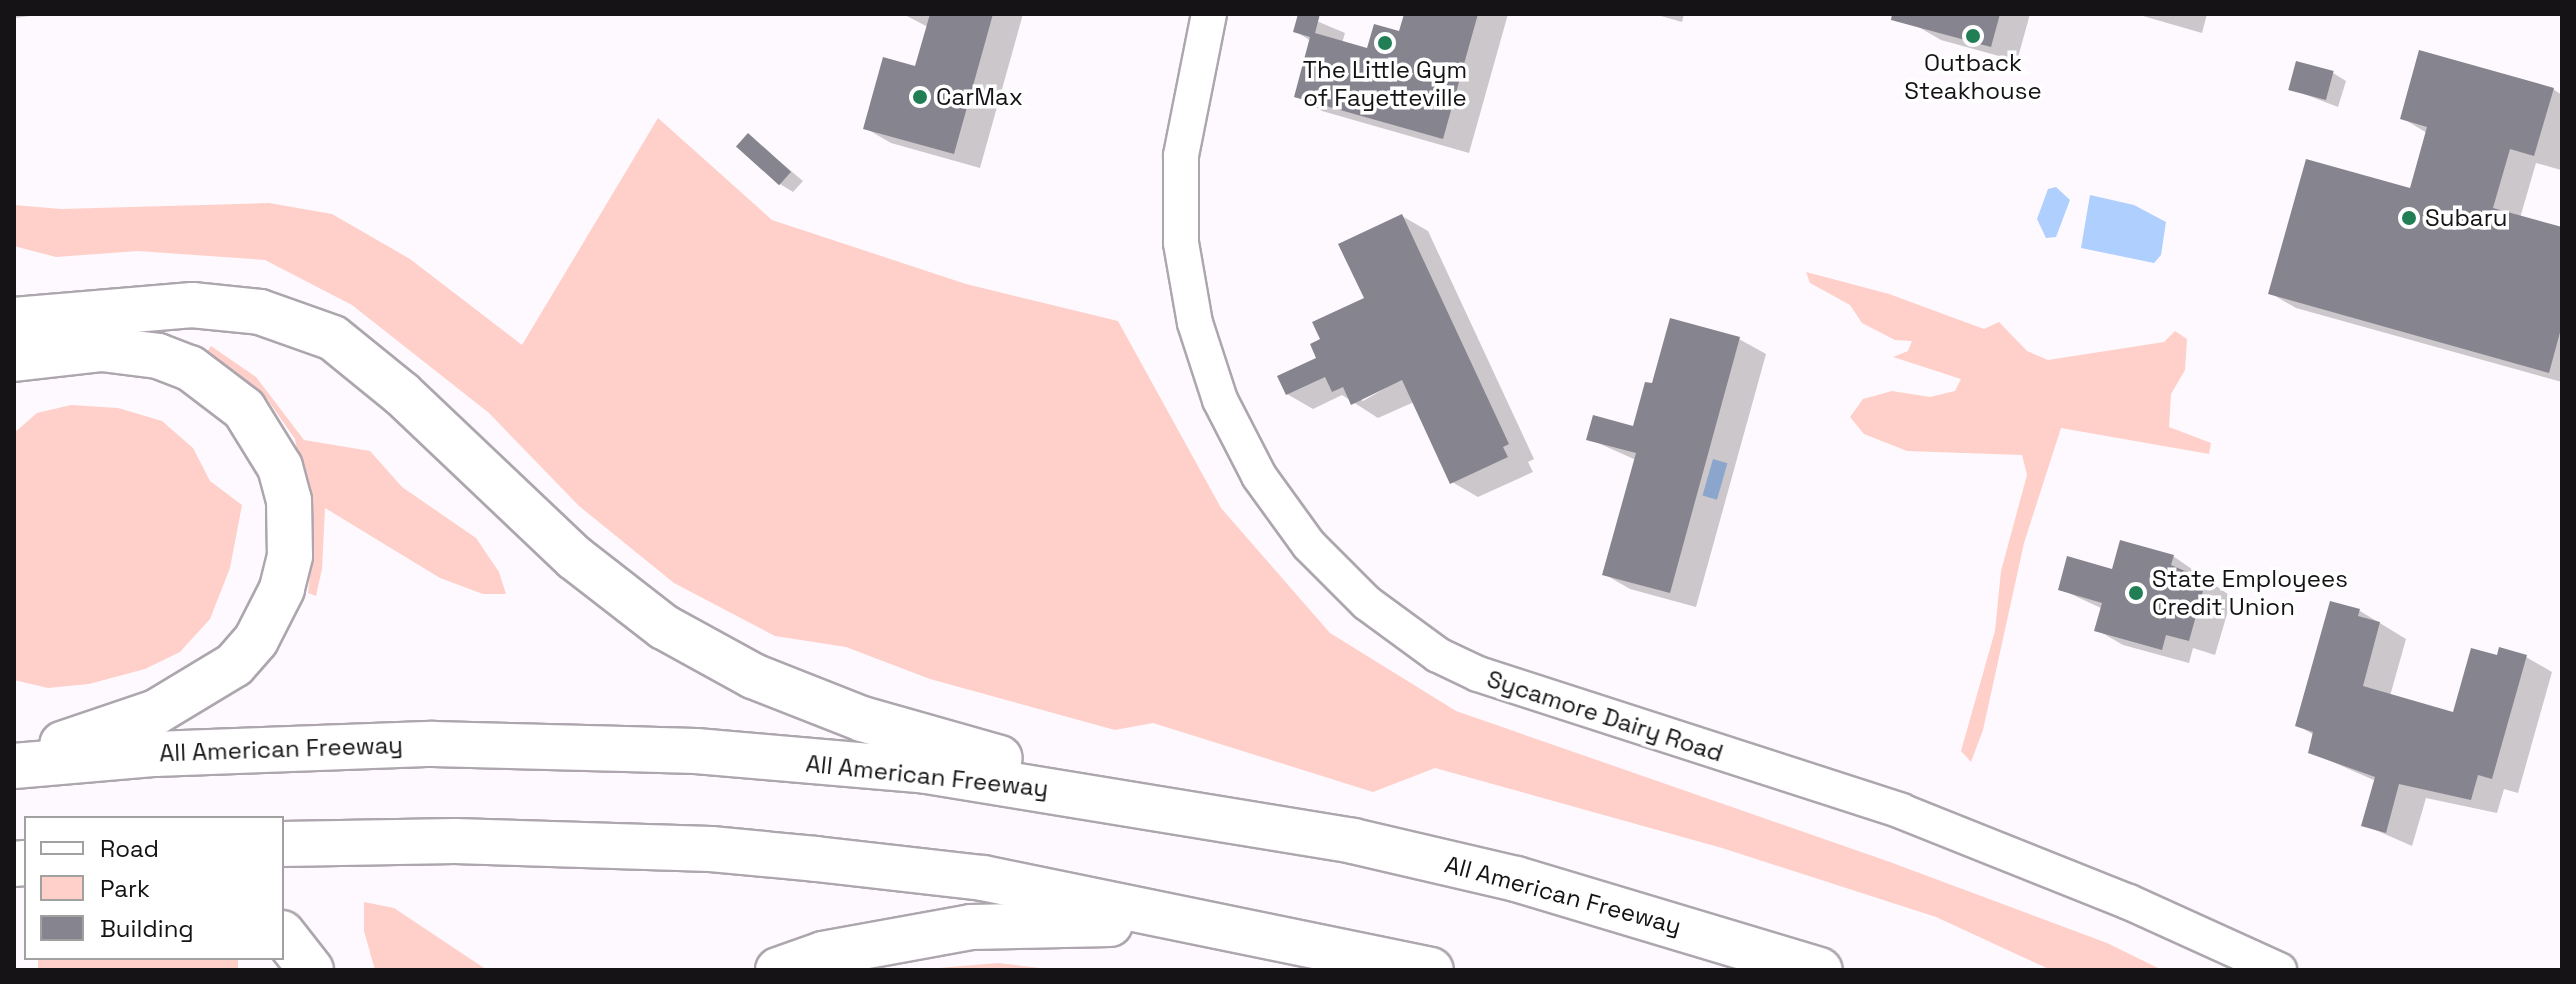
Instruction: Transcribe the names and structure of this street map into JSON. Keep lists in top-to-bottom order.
{
  "streets": {
    "highway": ["All American Freeway"],
    "street": ["Sycamore Dairy Road"]
  },
  "places": [
    "Outback Steakhouse",
    "The Little Gym of Fayetteville",
    "CarMax",
    "Subaru",
    "State Employees Credit Union"
  ],
  "legend": ["Road", "Park", "Building"]
}
